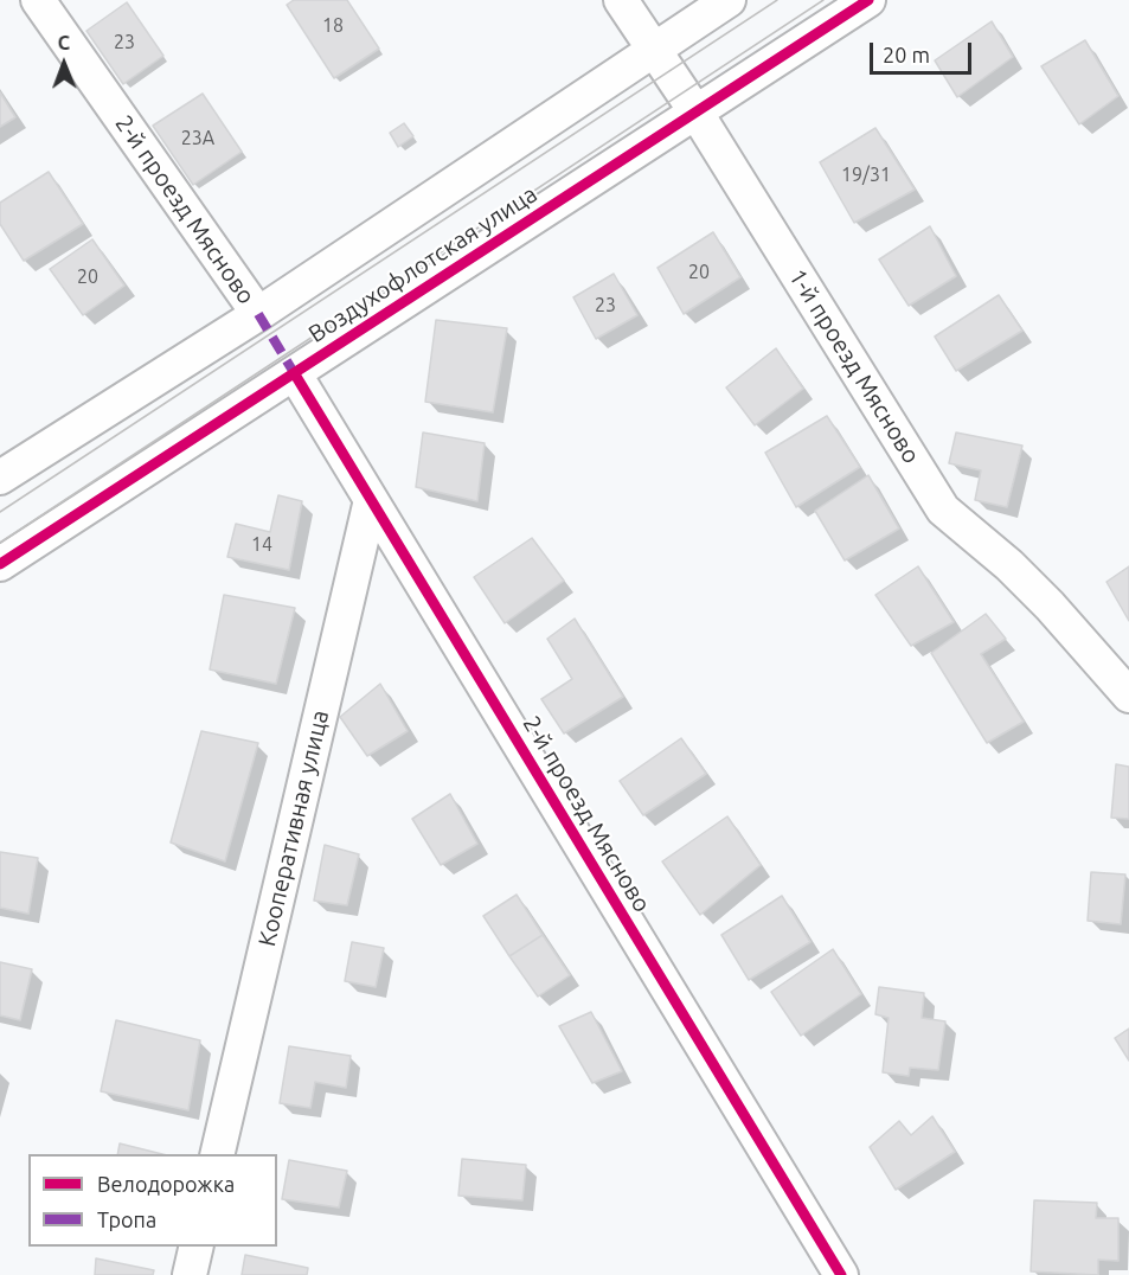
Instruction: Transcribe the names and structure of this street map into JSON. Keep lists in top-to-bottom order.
{
  "streets": {
    "street": [
      "2-й проезд Мясново",
      "Воздухофлотская улица",
      "1-й проезд Мясново",
      "Кооперативная улица"
    ]
  },
  "crossings": [
    ["2-й проезд Мясново", "Воздухофлотская улица"],
    ["2-й проезд Мясново", "Кооперативная улица"],
    ["Воздухофлотская улица", "1-й проезд Мясново"]
  ],
  "house_numbers": [
    "18",
    "23",
    "23А",
    "19/31",
    "20",
    "20",
    "23",
    "14"
  ],
  "legend": ["Велодорожка", "Тропа"],
  "scale_bar": "20 m",
  "north": "top"
}
